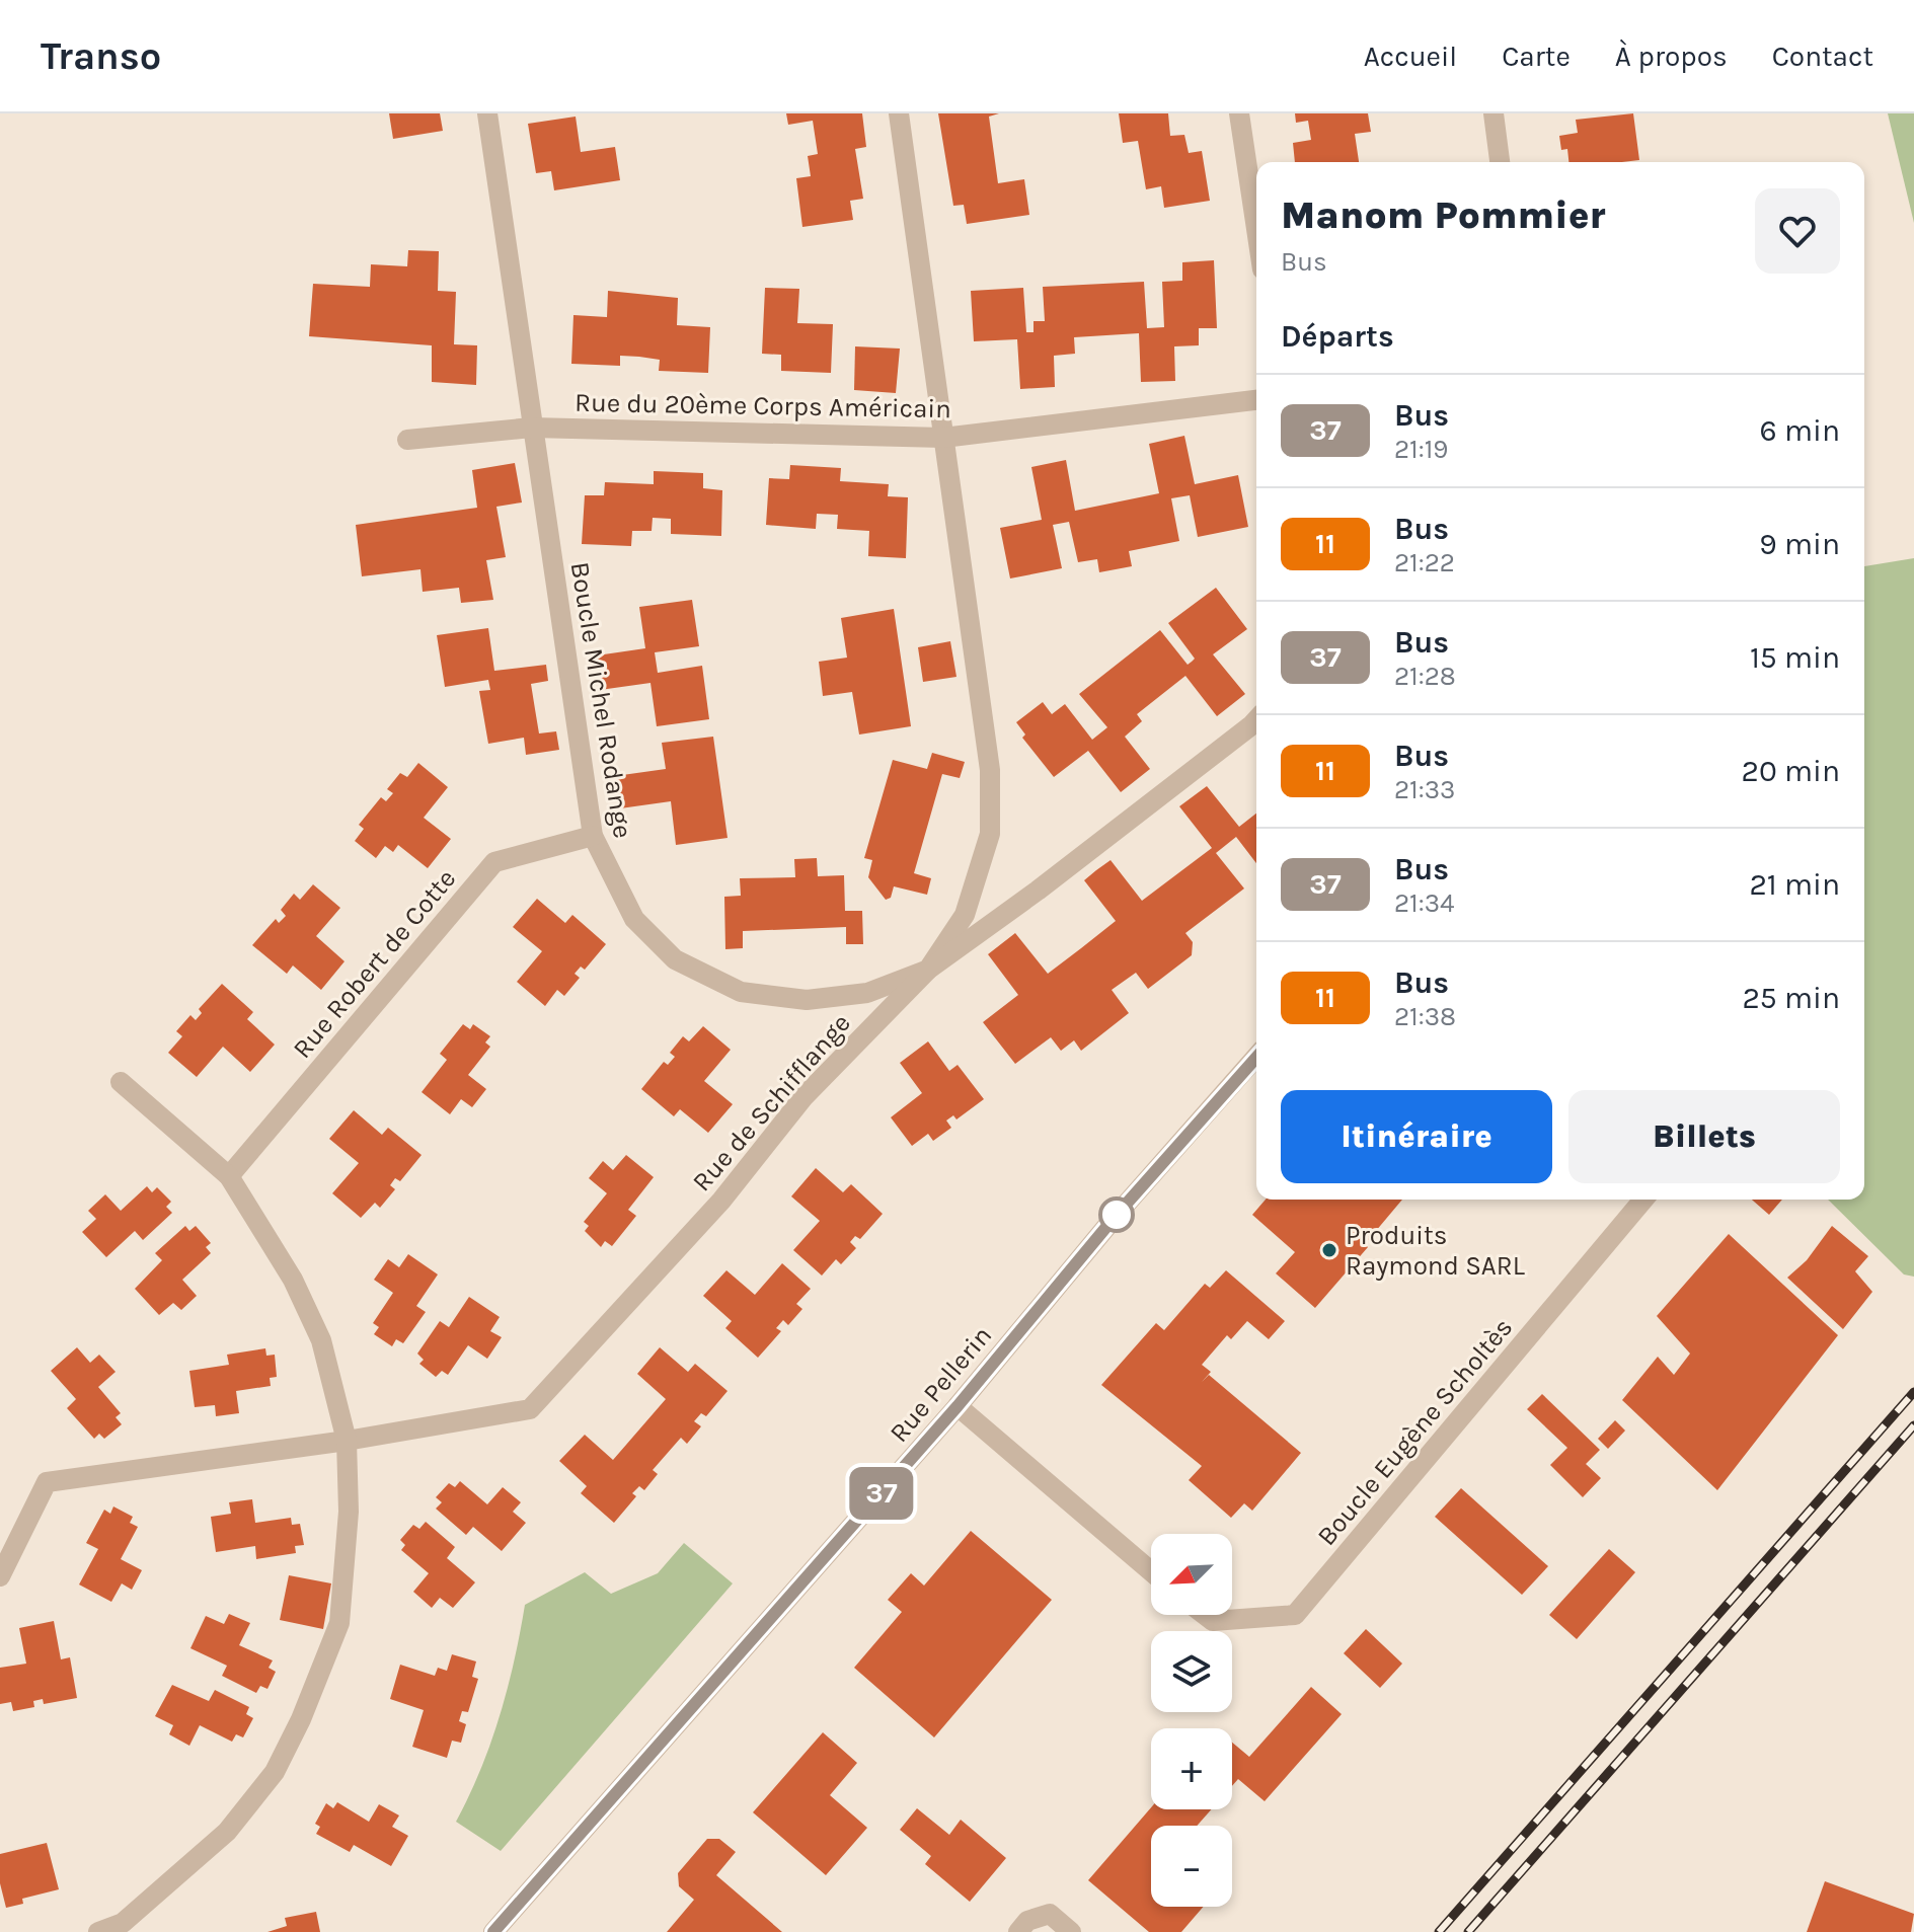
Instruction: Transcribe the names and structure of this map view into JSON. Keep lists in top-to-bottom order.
{
  "streets": {
    "street": [
      "Rue du 20ème Corps Américain",
      "Boucle Michel Rodange",
      "Rue Robert de Cotte",
      "Rue de Schifflange",
      "Rue Pellerin",
      "Boucle Eugène Scholtès"
    ]
  },
  "crossings": [
    ["Rue du 20ème Corps Américain", "Boucle Michel Rodange"],
    ["Boucle Michel Rodange", "Rue Robert de Cotte"],
    ["Boucle Michel Rodange", "Rue de Schifflange"]
  ],
  "places": ["Produits Raymond SARL"],
  "lines": ["bus line 37"],
  "north": "bottom left",
  "page": {
    "header": "Transo",
    "nav": [
      "Accueil",
      "Carte",
      "À propos",
      "Contact"
    ],
    "on_map": "37",
    "heading": [
      ["Manom Pommier", "Bus"],
      "Départs"
    ],
    "list": [
      {
        "mark": "37",
        "name": "Bus",
        "note": "21:19",
        "value": "6 min"
      },
      {
        "mark": "11",
        "name": "Bus",
        "note": "21:22",
        "value": "9 min"
      },
      {
        "mark": "37",
        "name": "Bus",
        "note": "21:28",
        "value": "15 min"
      },
      {
        "mark": "11",
        "name": "Bus",
        "note": "21:33",
        "value": "20 min"
      },
      {
        "mark": "37",
        "name": "Bus",
        "note": "21:34",
        "value": "21 min"
      },
      {
        "mark": "11",
        "name": "Bus",
        "note": "21:38",
        "value": "25 min"
      }
    ],
    "buttons": ["Itinéraire", "Billets"],
    "map_buttons": ["+", "−"]
  }
}
